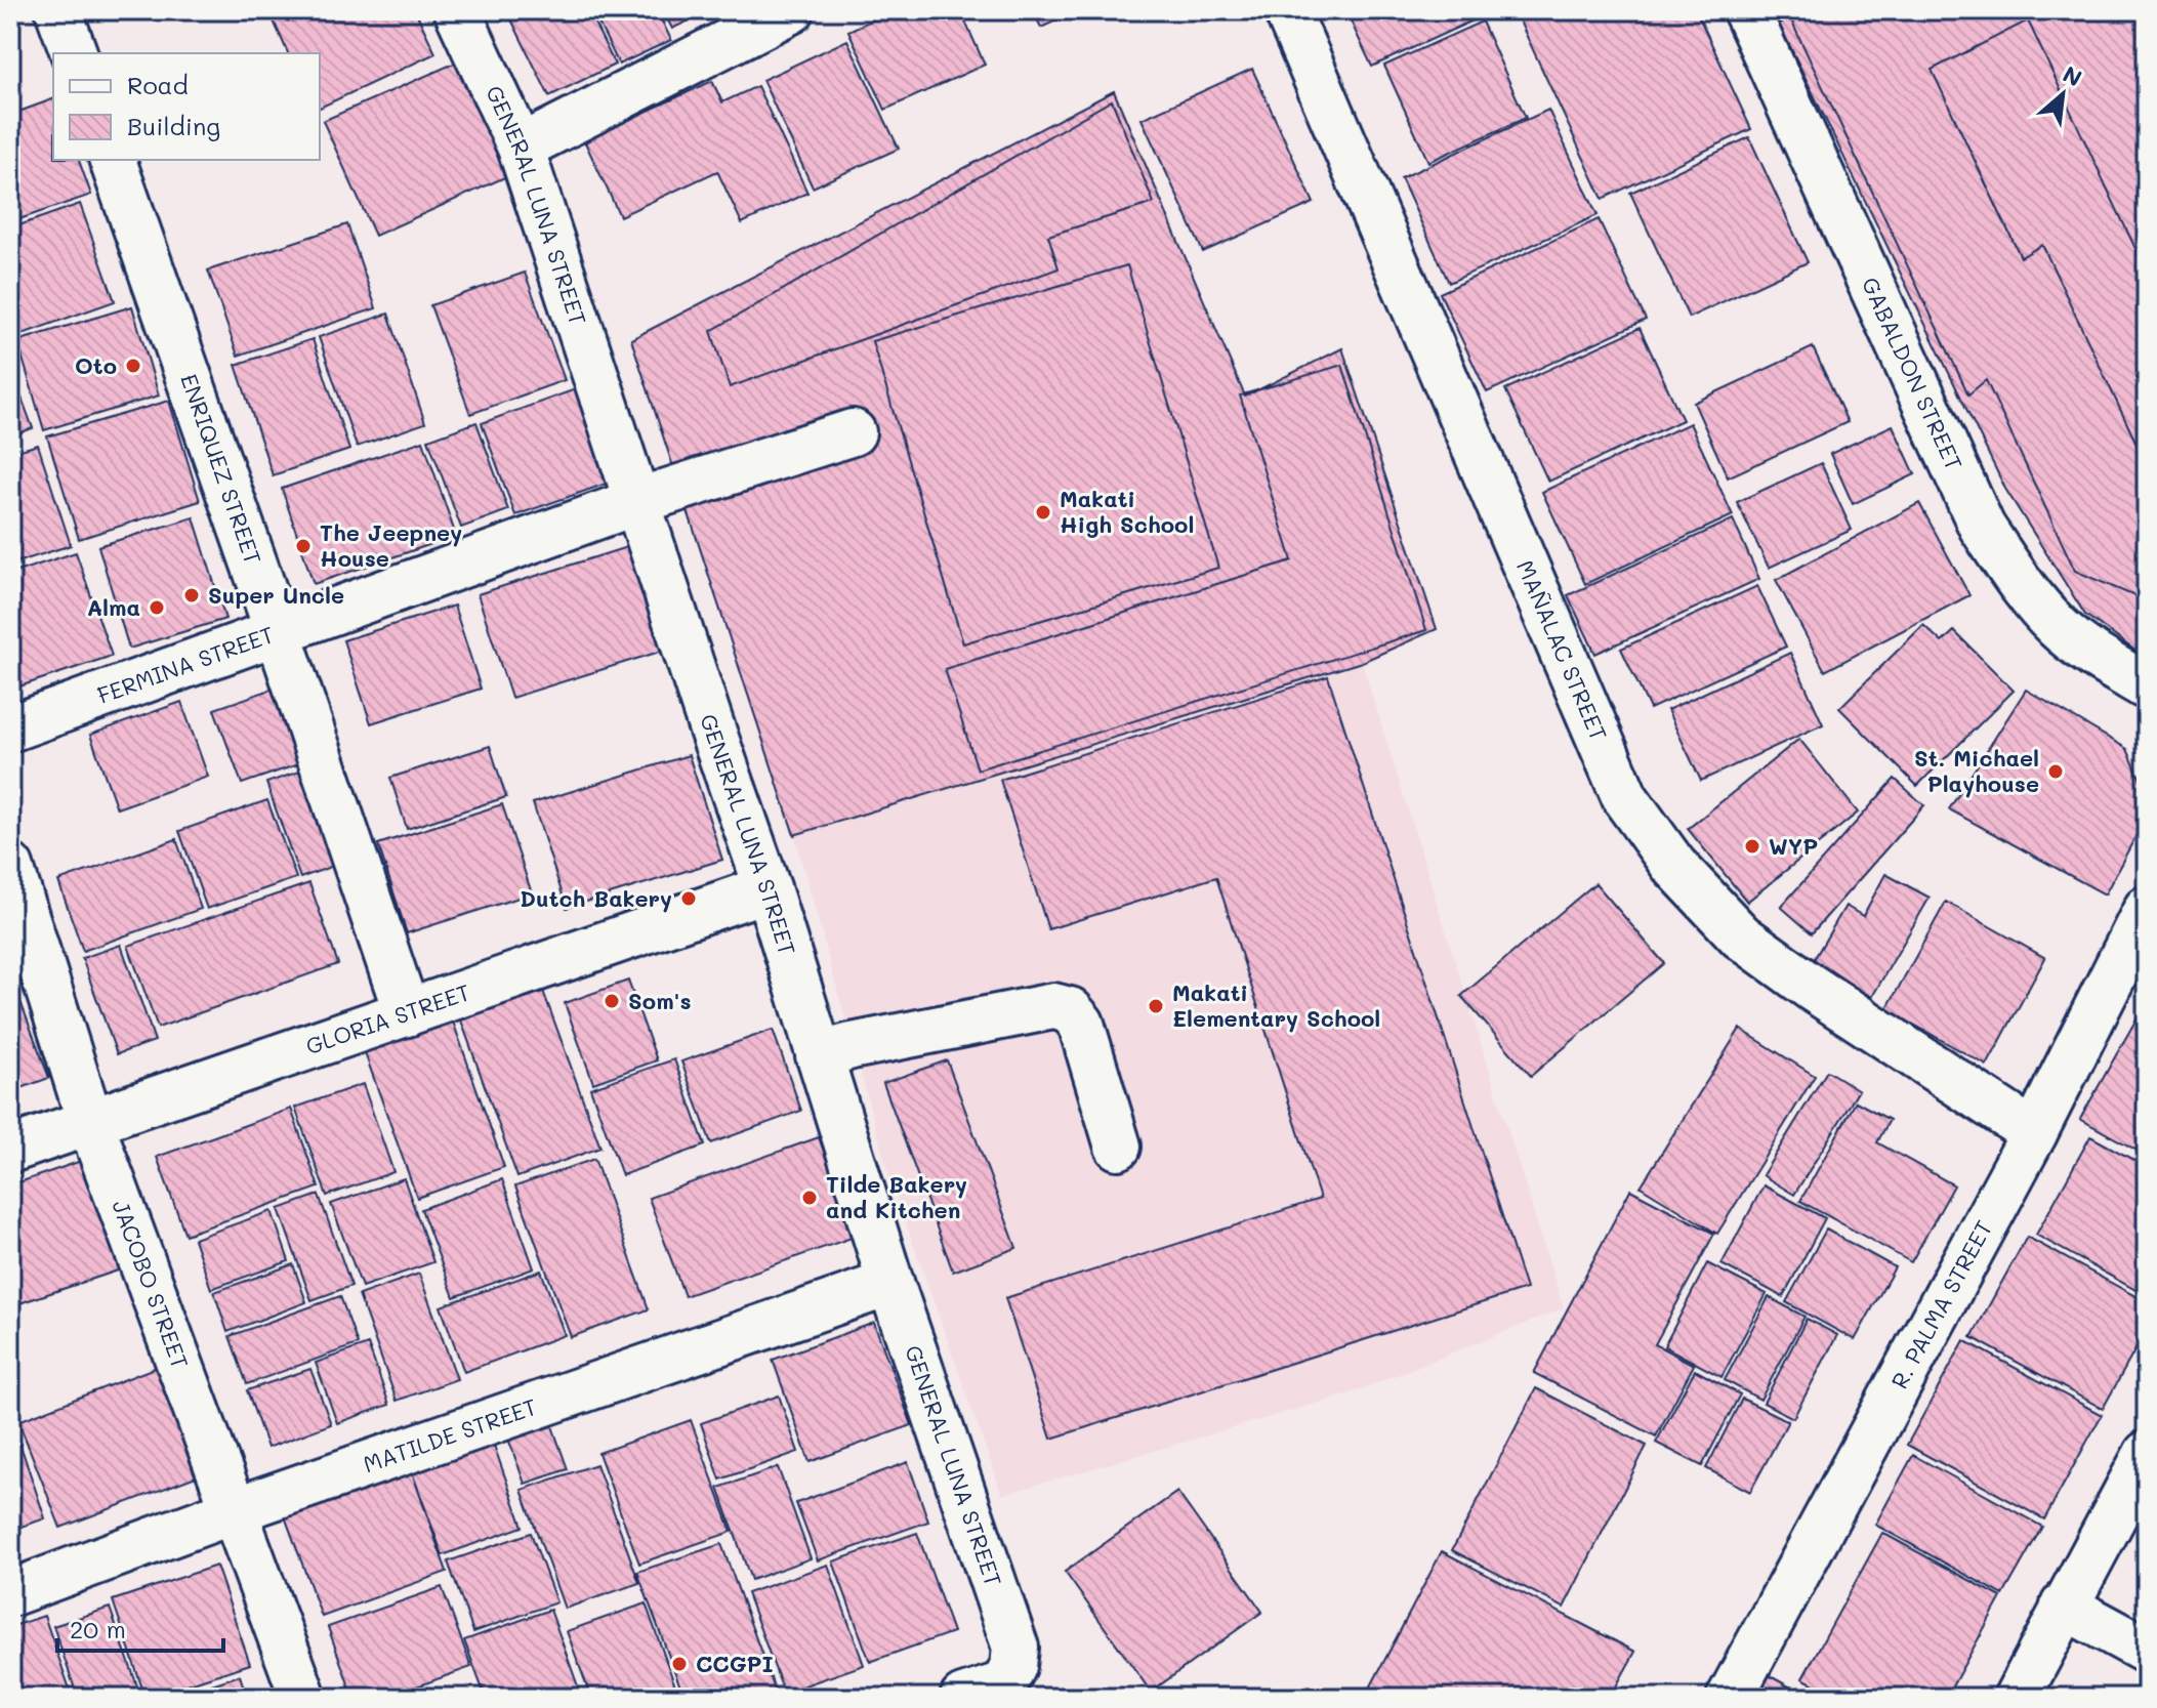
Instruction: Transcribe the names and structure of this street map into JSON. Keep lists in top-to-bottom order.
{
  "streets": {
    "street": [
      "GENERAL LUNA STREET",
      "GABALDON STREET",
      "ENRIQUEZ STREET",
      "MAÑALAC STREET",
      "FERMINA STREET",
      "GLORIA STREET",
      "JACOBO STREET",
      "R. PALMA STREET",
      "MATILDE STREET"
    ]
  },
  "crossings": [
    ["GENERAL LUNA STREET", "FERMINA STREET"],
    ["GENERAL LUNA STREET", "GLORIA STREET"],
    ["GENERAL LUNA STREET", "MATILDE STREET"],
    ["ENRIQUEZ STREET", "FERMINA STREET"],
    ["ENRIQUEZ STREET", "GLORIA STREET"],
    ["MAÑALAC STREET", "R. PALMA STREET"],
    ["GLORIA STREET", "JACOBO STREET"],
    ["JACOBO STREET", "MATILDE STREET"]
  ],
  "places": [
    "Oto",
    "Makati High School",
    "The Jeepney House",
    "Super Uncle",
    "Alma",
    "St. Michael Playhouse",
    "WYP",
    "Dutch Bakery",
    "Som's",
    "Makati Elementary School",
    "Tilde Bakery and Kitchen",
    "CCGPI"
  ],
  "legend": ["Road", "Building"],
  "scale_bar": "20 m",
  "north": "top right"
}
